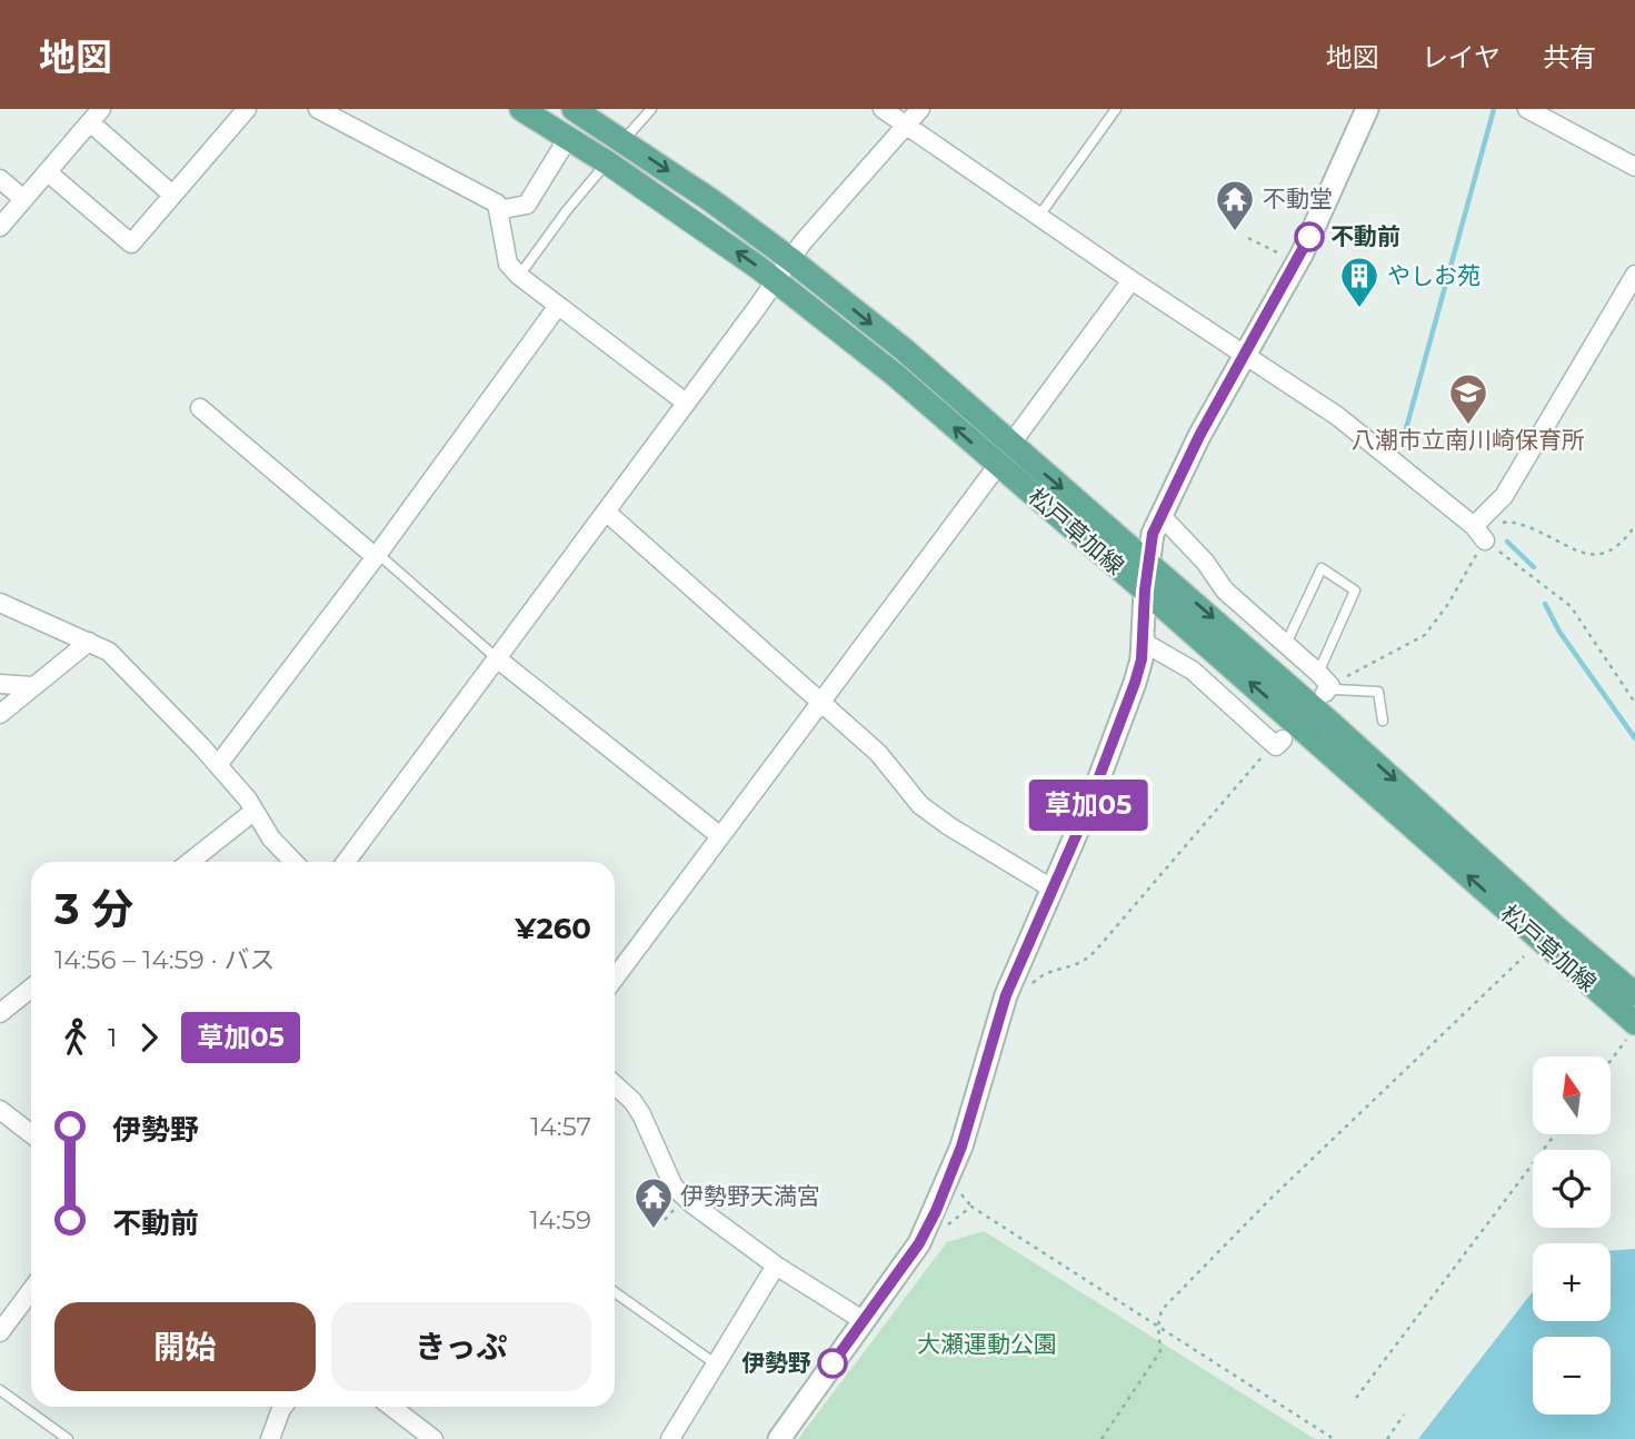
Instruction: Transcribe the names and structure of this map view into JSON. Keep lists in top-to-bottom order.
{
  "streets": {
    "main road": ["松戸草加線"]
  },
  "parks": ["大瀬運動公園"],
  "places": {
    "temple": ["不動堂", "伊勢野天満宮"],
    "other": ["不動前", "伊勢野"],
    "building": ["やしお苑"],
    "school or university": ["八潮市立南川崎保育所"]
  },
  "lines": ["bus line 草加05"],
  "north": "top",
  "page": {
    "header": "地図",
    "nav": ["地図", "レイヤ", "共有"],
    "on_map": "草加05",
    "heading": ["3 分", "14:56 – 14:59 · バス", "¥260"],
    "legs": ["1", "草加05"],
    "map_buttons": ["+", "−"],
    "list": [
      {
        "name": "伊勢野",
        "value": "14:57"
      },
      {
        "name": "不動前",
        "value": "14:59"
      }
    ],
    "buttons": ["開始", "きっぷ"]
  }
}
